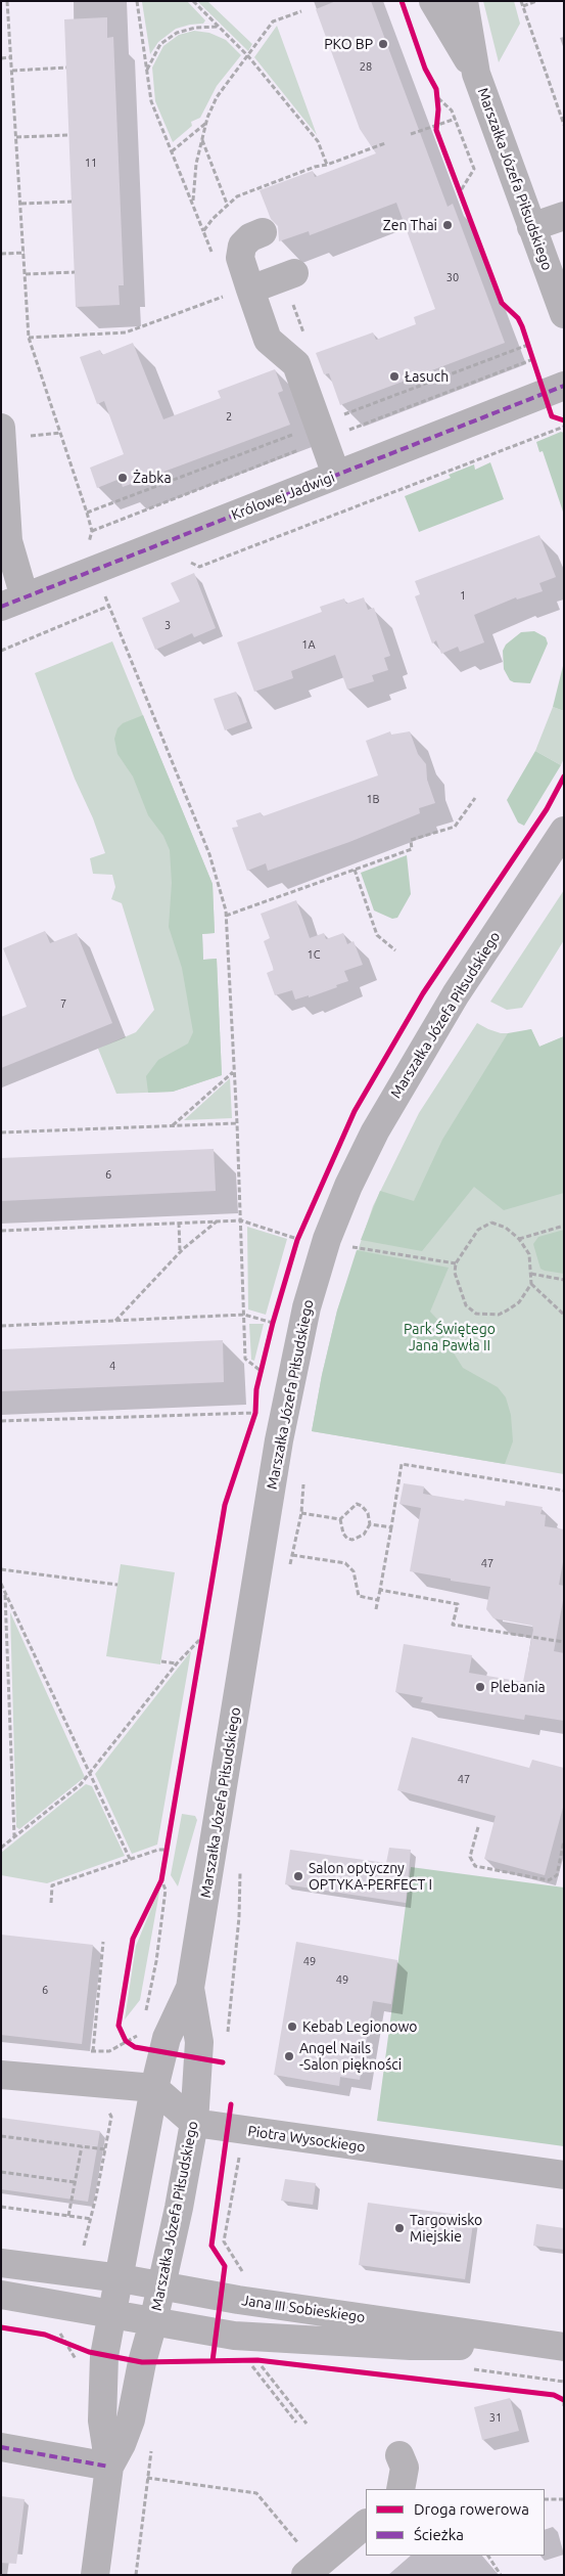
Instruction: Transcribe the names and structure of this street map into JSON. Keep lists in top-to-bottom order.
{
  "streets": {
    "street": [
      "Marszałka Józefa Piłsudskiego",
      "Królowej Jadwigi",
      "Piotra Wysockiego",
      "Jana III Sobieskiego"
    ]
  },
  "crossings": [
    ["Marszałka Józefa Piłsudskiego", "Piotra Wysockiego"],
    ["Marszałka Józefa Piłsudskiego", "Jana III Sobieskiego"]
  ],
  "parks": ["Park Świętego Jana Pawła II"],
  "places": [
    "PKO BP",
    "Zen Thai",
    "Łasuch",
    "Żabka",
    "Plebania",
    "Salon optyczny OPTYKA-PERFECT I",
    "Kebab Legionowo",
    "Angel Nails -Salon piękności",
    "Targowisko Miejskie"
  ],
  "house_numbers": [
    "28",
    "11",
    "30",
    "2",
    "1",
    "3",
    "1A",
    "1B",
    "1C",
    "7",
    "6",
    "4",
    "47",
    "47",
    "49",
    "49",
    "6",
    "31"
  ],
  "legend": ["Droga rowerowa", "Ścieżka"]
}
